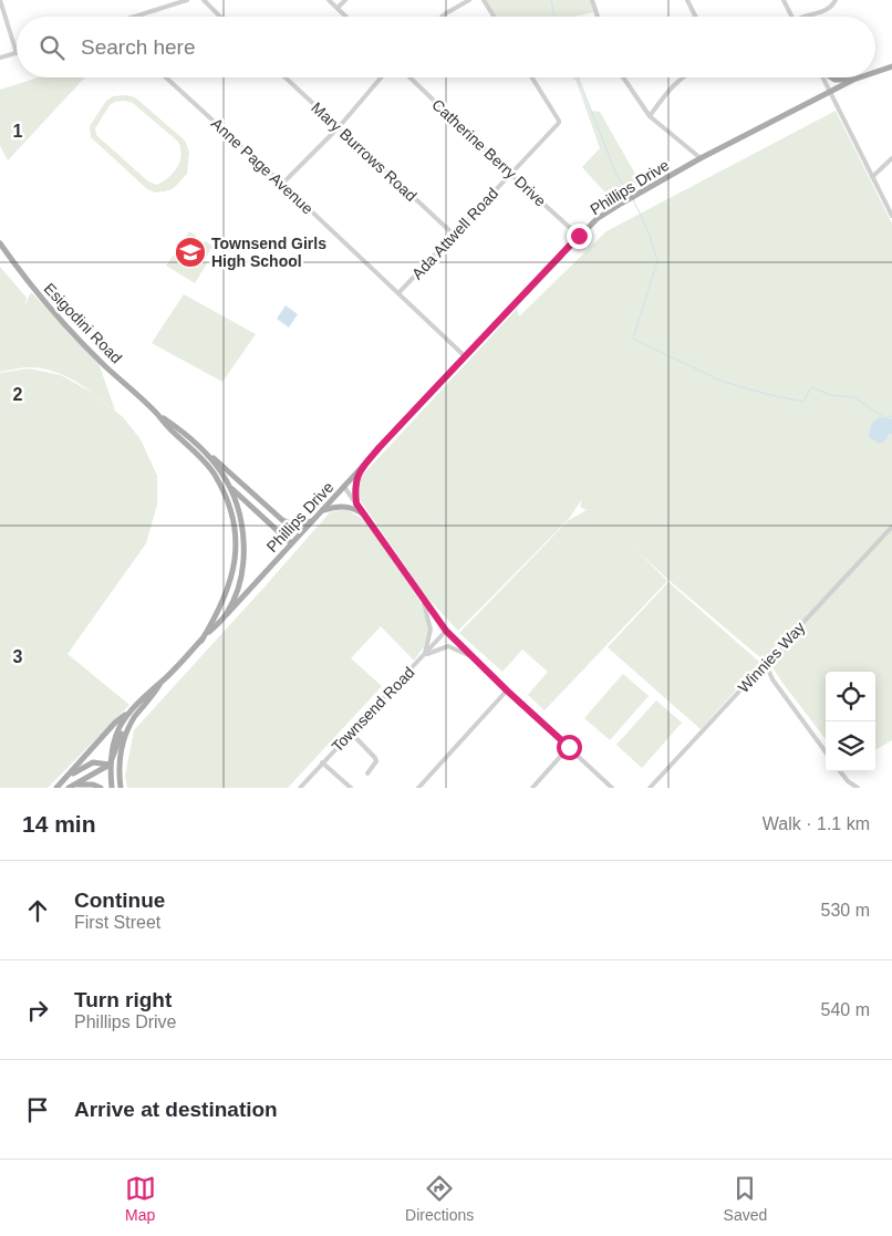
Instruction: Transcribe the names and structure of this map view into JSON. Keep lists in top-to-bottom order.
{
  "streets": {
    "main road": ["Phillips Drive", "Esigodini Road"],
    "street": [
      "Mary Burrows Road",
      "Catherine Berry Drive",
      "Anne Page Avenue",
      "Ada Attwell Road",
      "Winnies Way",
      "Townsend Road"
    ]
  },
  "crossings": [
    ["Mary Burrows Road", "Ada Attwell Road"],
    ["Catherine Berry Drive", "Phillips Drive"],
    ["Catherine Berry Drive", "Ada Attwell Road"],
    ["Anne Page Avenue", "Phillips Drive"],
    ["Anne Page Avenue", "Ada Attwell Road"],
    ["Phillips Drive", "Esigodini Road"]
  ],
  "places": {
    "school or university": ["Townsend Girls High School"]
  },
  "page": {
    "search": "Search here",
    "heading": ["14 min", "Walk · 1.1 km"],
    "list": [
      ["Continue", "First Street", "530 m"],
      ["Turn right", "Phillips Drive", "540 m"],
      "Arrive at destination"
    ],
    "nav": ["Map", "Directions", "Saved"]
  },
  "grid": {
    "rows": ["1", "2", "3"]
  }
}
